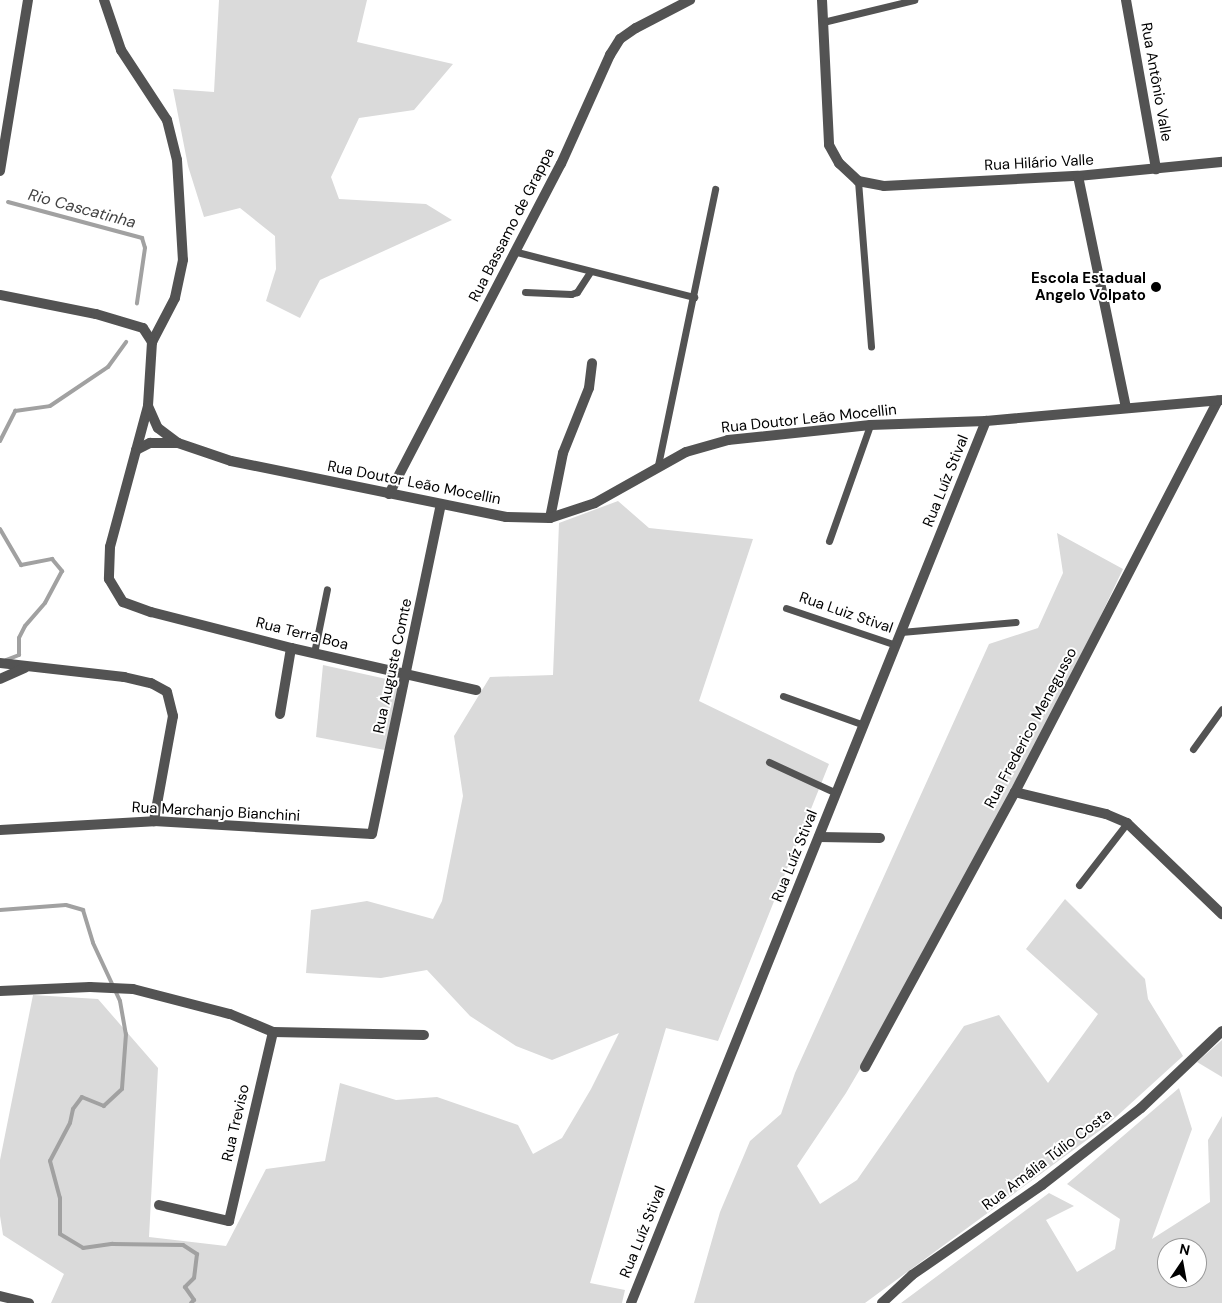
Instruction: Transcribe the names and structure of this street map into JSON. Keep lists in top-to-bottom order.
{
  "streets": {
    "street": [
      "Rua Antônio Valle",
      "Rua Hilário Valle",
      "Rua Bassamo de Grappa",
      "Rua Doutor Leão Mocellin",
      "Rua Luíz Stival",
      "Rua Terra Boa",
      "Rua Auguste Comte",
      "Rua Frederico Menegusso",
      "Rua Marchanjo Bianchini",
      "Rua Treviso",
      "Rua Amália Túlio Costa"
    ],
    "lane": ["Rua Luiz Stival"]
  },
  "crossings": [
    ["Rua Antônio Valle", "Rua Hilário Valle"],
    ["Rua Bassamo de Grappa", "Rua Doutor Leão Mocellin"],
    ["Rua Doutor Leão Mocellin", "Rua Luíz Stival"],
    ["Rua Doutor Leão Mocellin", "Rua Auguste Comte"],
    ["Rua Doutor Leão Mocellin", "Rua Frederico Menegusso"],
    ["Rua Luíz Stival", "Rua Luiz Stival"],
    ["Rua Terra Boa", "Rua Auguste Comte"],
    ["Rua Auguste Comte", "Rua Marchanjo Bianchini"]
  ],
  "water": ["Rio Cascatinha"],
  "places": ["Escola Estadual Angelo Volpato"],
  "north": "top"
}
